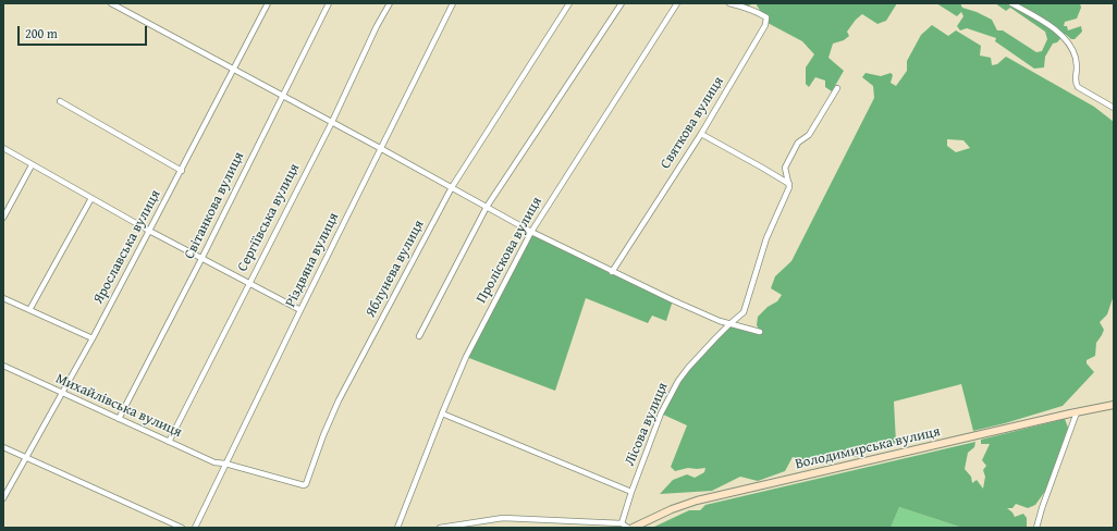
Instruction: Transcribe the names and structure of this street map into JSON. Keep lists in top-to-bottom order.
{
  "streets": {
    "main road": ["Володимирська вулиця"],
    "street": [
      "Святкова вулиця",
      "Світанкова вулиця",
      "Сергіївська вулиця",
      "Ярославська вулиця",
      "Проліскова вулиця",
      "Різдвяна вулиця",
      "Яблунева вулиця",
      "Михайлівська вулиця",
      "Лісова вулиця"
    ]
  },
  "crossings": [
    ["Світанкова вулиця", "Михайлівська вулиця"],
    ["Сергіївська вулиця", "Михайлівська вулиця"],
    ["Ярославська вулиця", "Михайлівська вулиця"],
    ["Різдвяна вулиця", "Яблунева вулиця"],
    ["Різдвяна вулиця", "Михайлівська вулиця"],
    ["Яблунева вулиця", "Михайлівська вулиця"]
  ],
  "scale_bar": "200 m"
}
